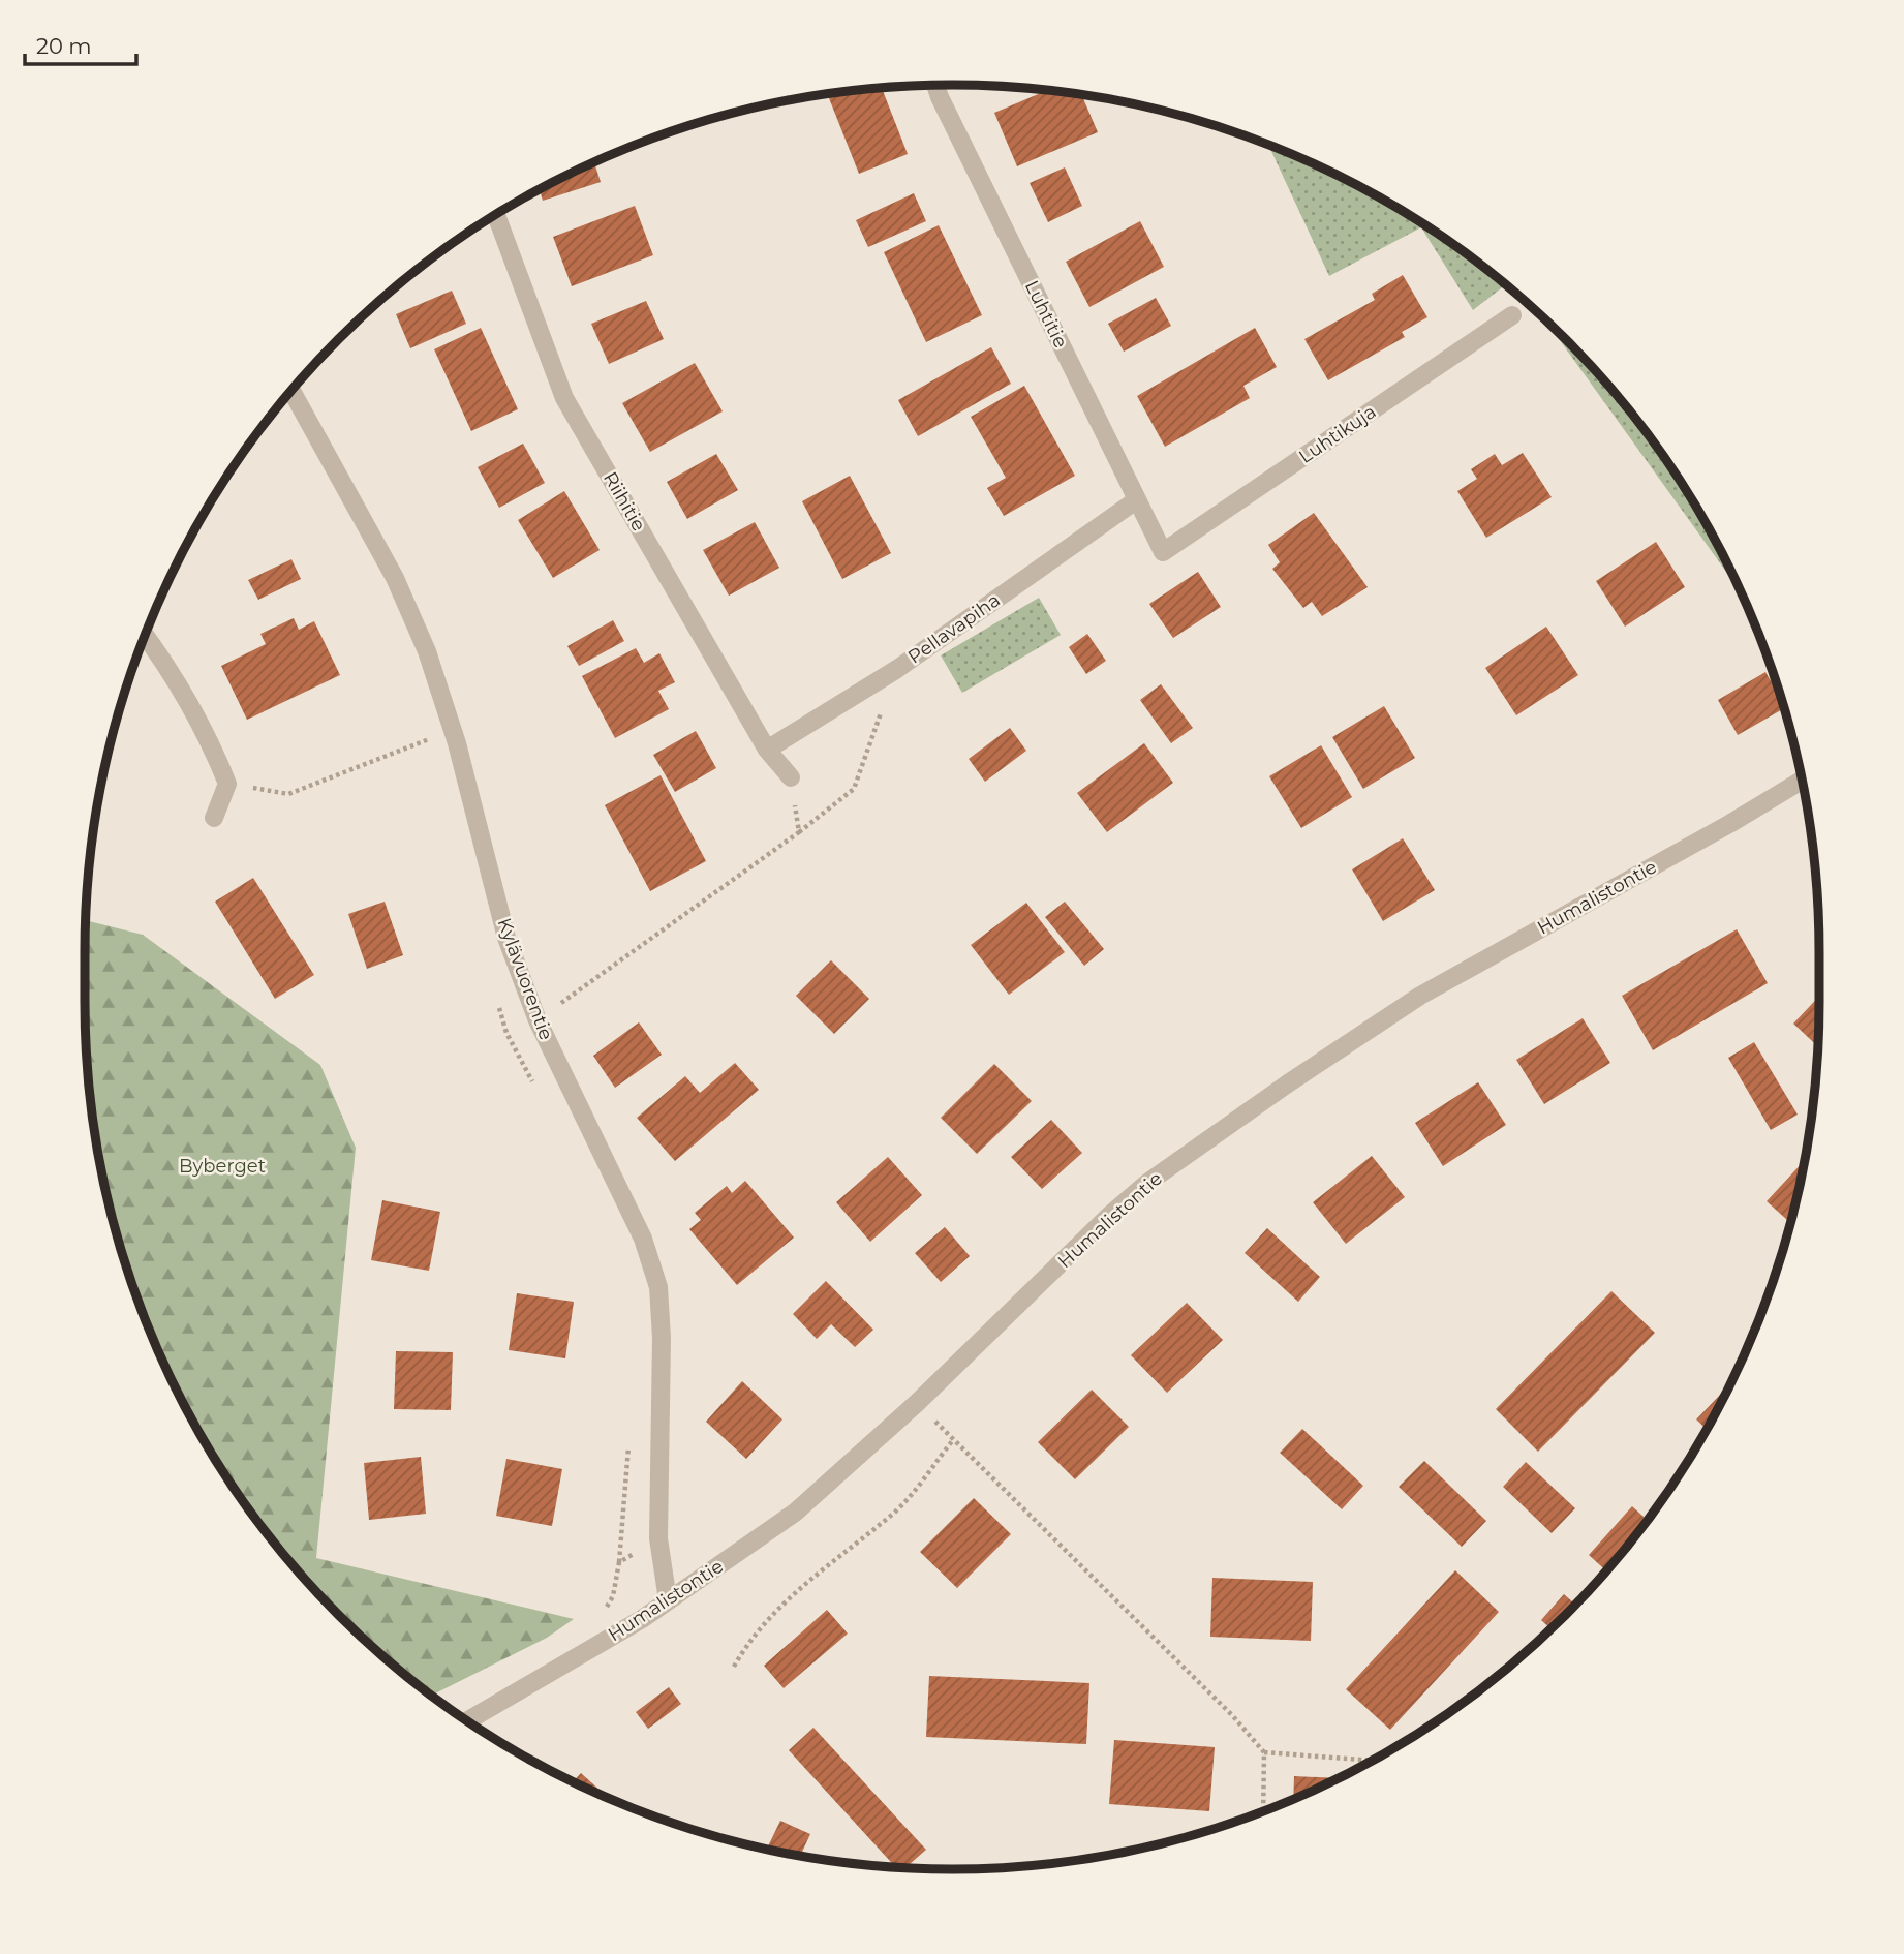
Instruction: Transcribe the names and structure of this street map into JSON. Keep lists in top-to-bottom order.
{
  "streets": {
    "street": [
      "Luhtitie",
      "Luhtikuja",
      "Riihitie",
      "Pellavapiha",
      "Humalistontie",
      "Kylävuorentie"
    ]
  },
  "crossings": [
    ["Luhtitie", "Luhtikuja"],
    ["Luhtitie", "Pellavapiha"],
    ["Riihitie", "Pellavapiha"],
    ["Humalistontie", "Kylävuorentie"]
  ],
  "parks": ["Byberget"],
  "scale_bar": "20 m"
}
